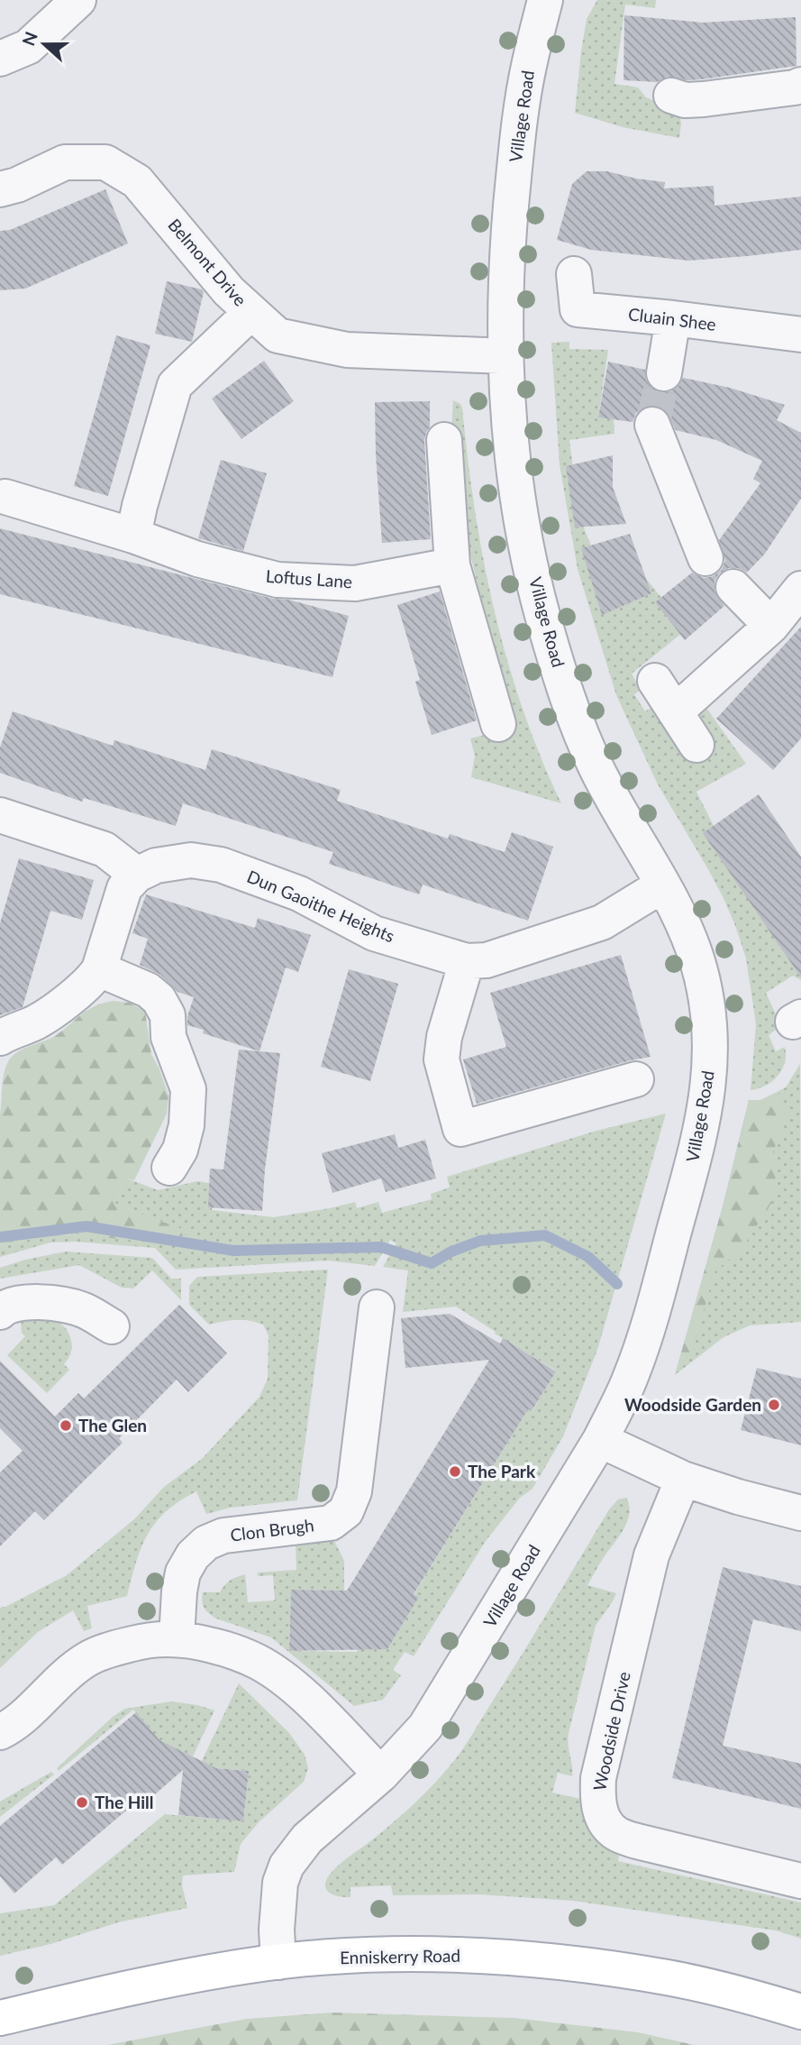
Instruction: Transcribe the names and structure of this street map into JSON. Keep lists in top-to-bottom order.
{
  "streets": {
    "main road": ["Enniskerry Road"],
    "street": [
      "Village Road",
      "Belmont Drive",
      "Cluain Shee",
      "Loftus Lane",
      "Dun Gaoithe Heights",
      "Clon Brugh",
      "Woodside Drive"
    ]
  },
  "crossings": [
    ["Village Road", "Belmont Drive"],
    ["Village Road", "Dun Gaoithe Heights"],
    ["Village Road", "Enniskerry Road"]
  ],
  "places": [
    "Woodside Garden",
    "The Glen",
    "The Park",
    "The Hill"
  ],
  "north": "left"
}
